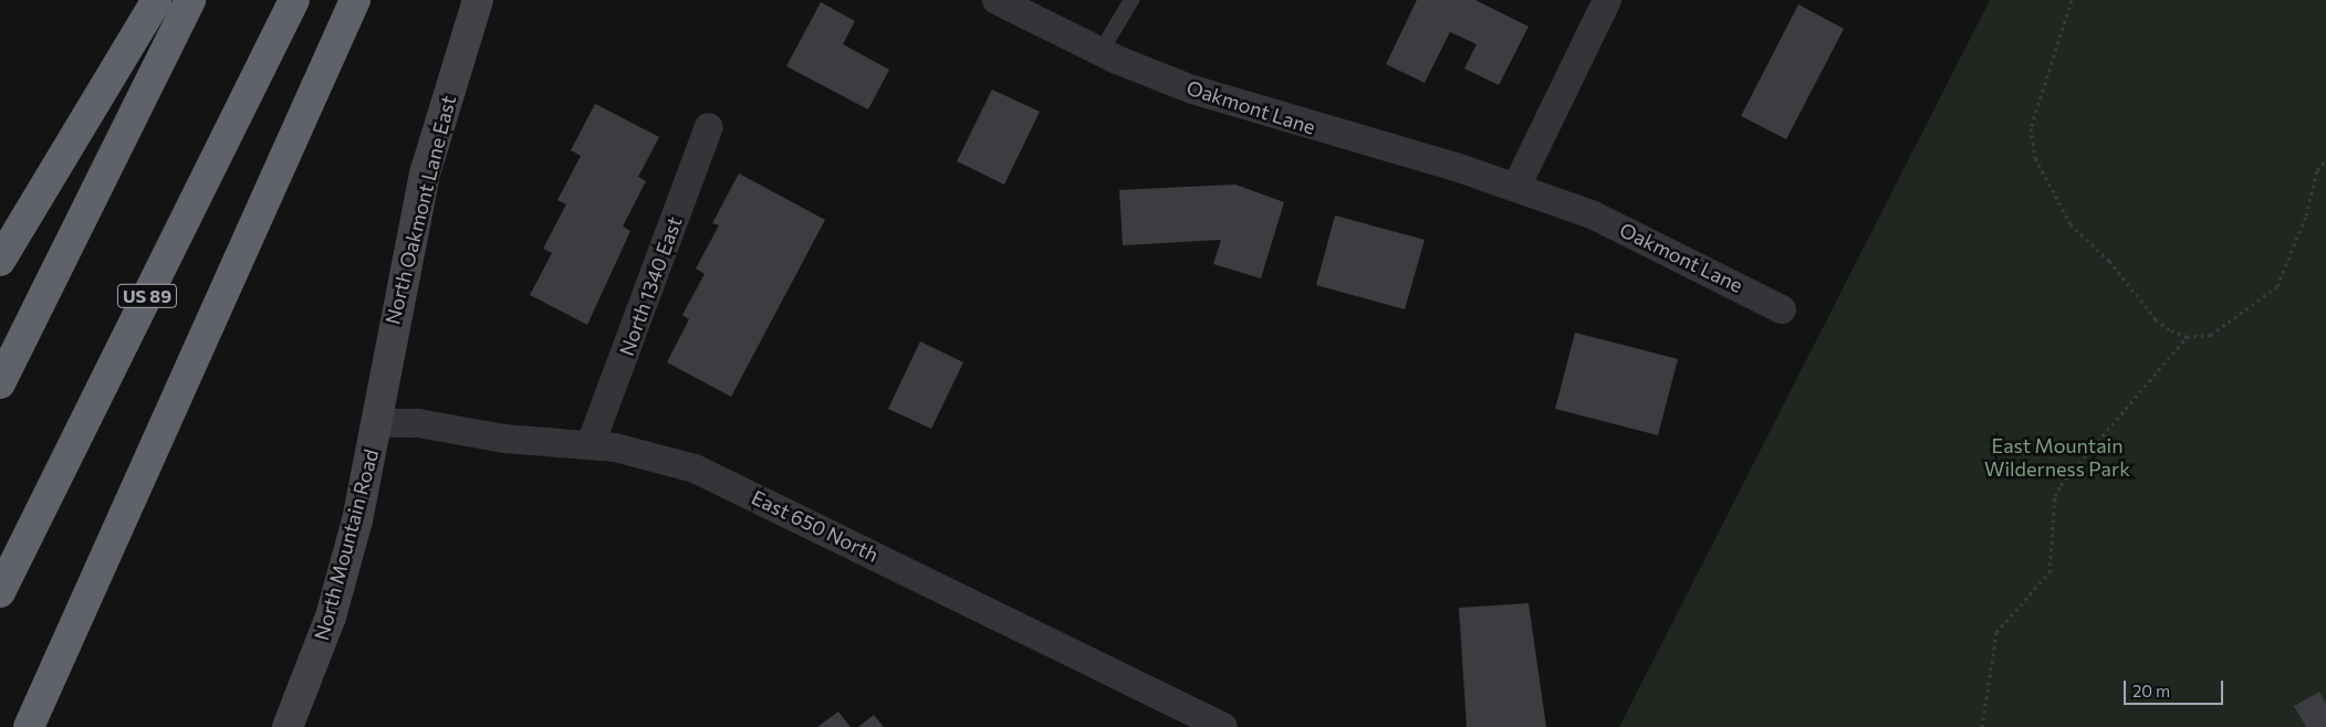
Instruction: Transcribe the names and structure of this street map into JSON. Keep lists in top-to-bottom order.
{
  "streets": {
    "highway": ["US 89"],
    "street": [
      "Oakmont Lane",
      "North Oakmont Lane East",
      "North 1340 East",
      "East 650 North",
      "North Mountain Road"
    ]
  },
  "crossings": [
    ["North Oakmont Lane East", "East 650 North"],
    ["North Oakmont Lane East", "North Mountain Road"],
    ["North 1340 East", "East 650 North"],
    ["East 650 North", "North Mountain Road"]
  ],
  "parks": ["East Mountain Wilderness Park"],
  "scale_bar": "20 m"
}
